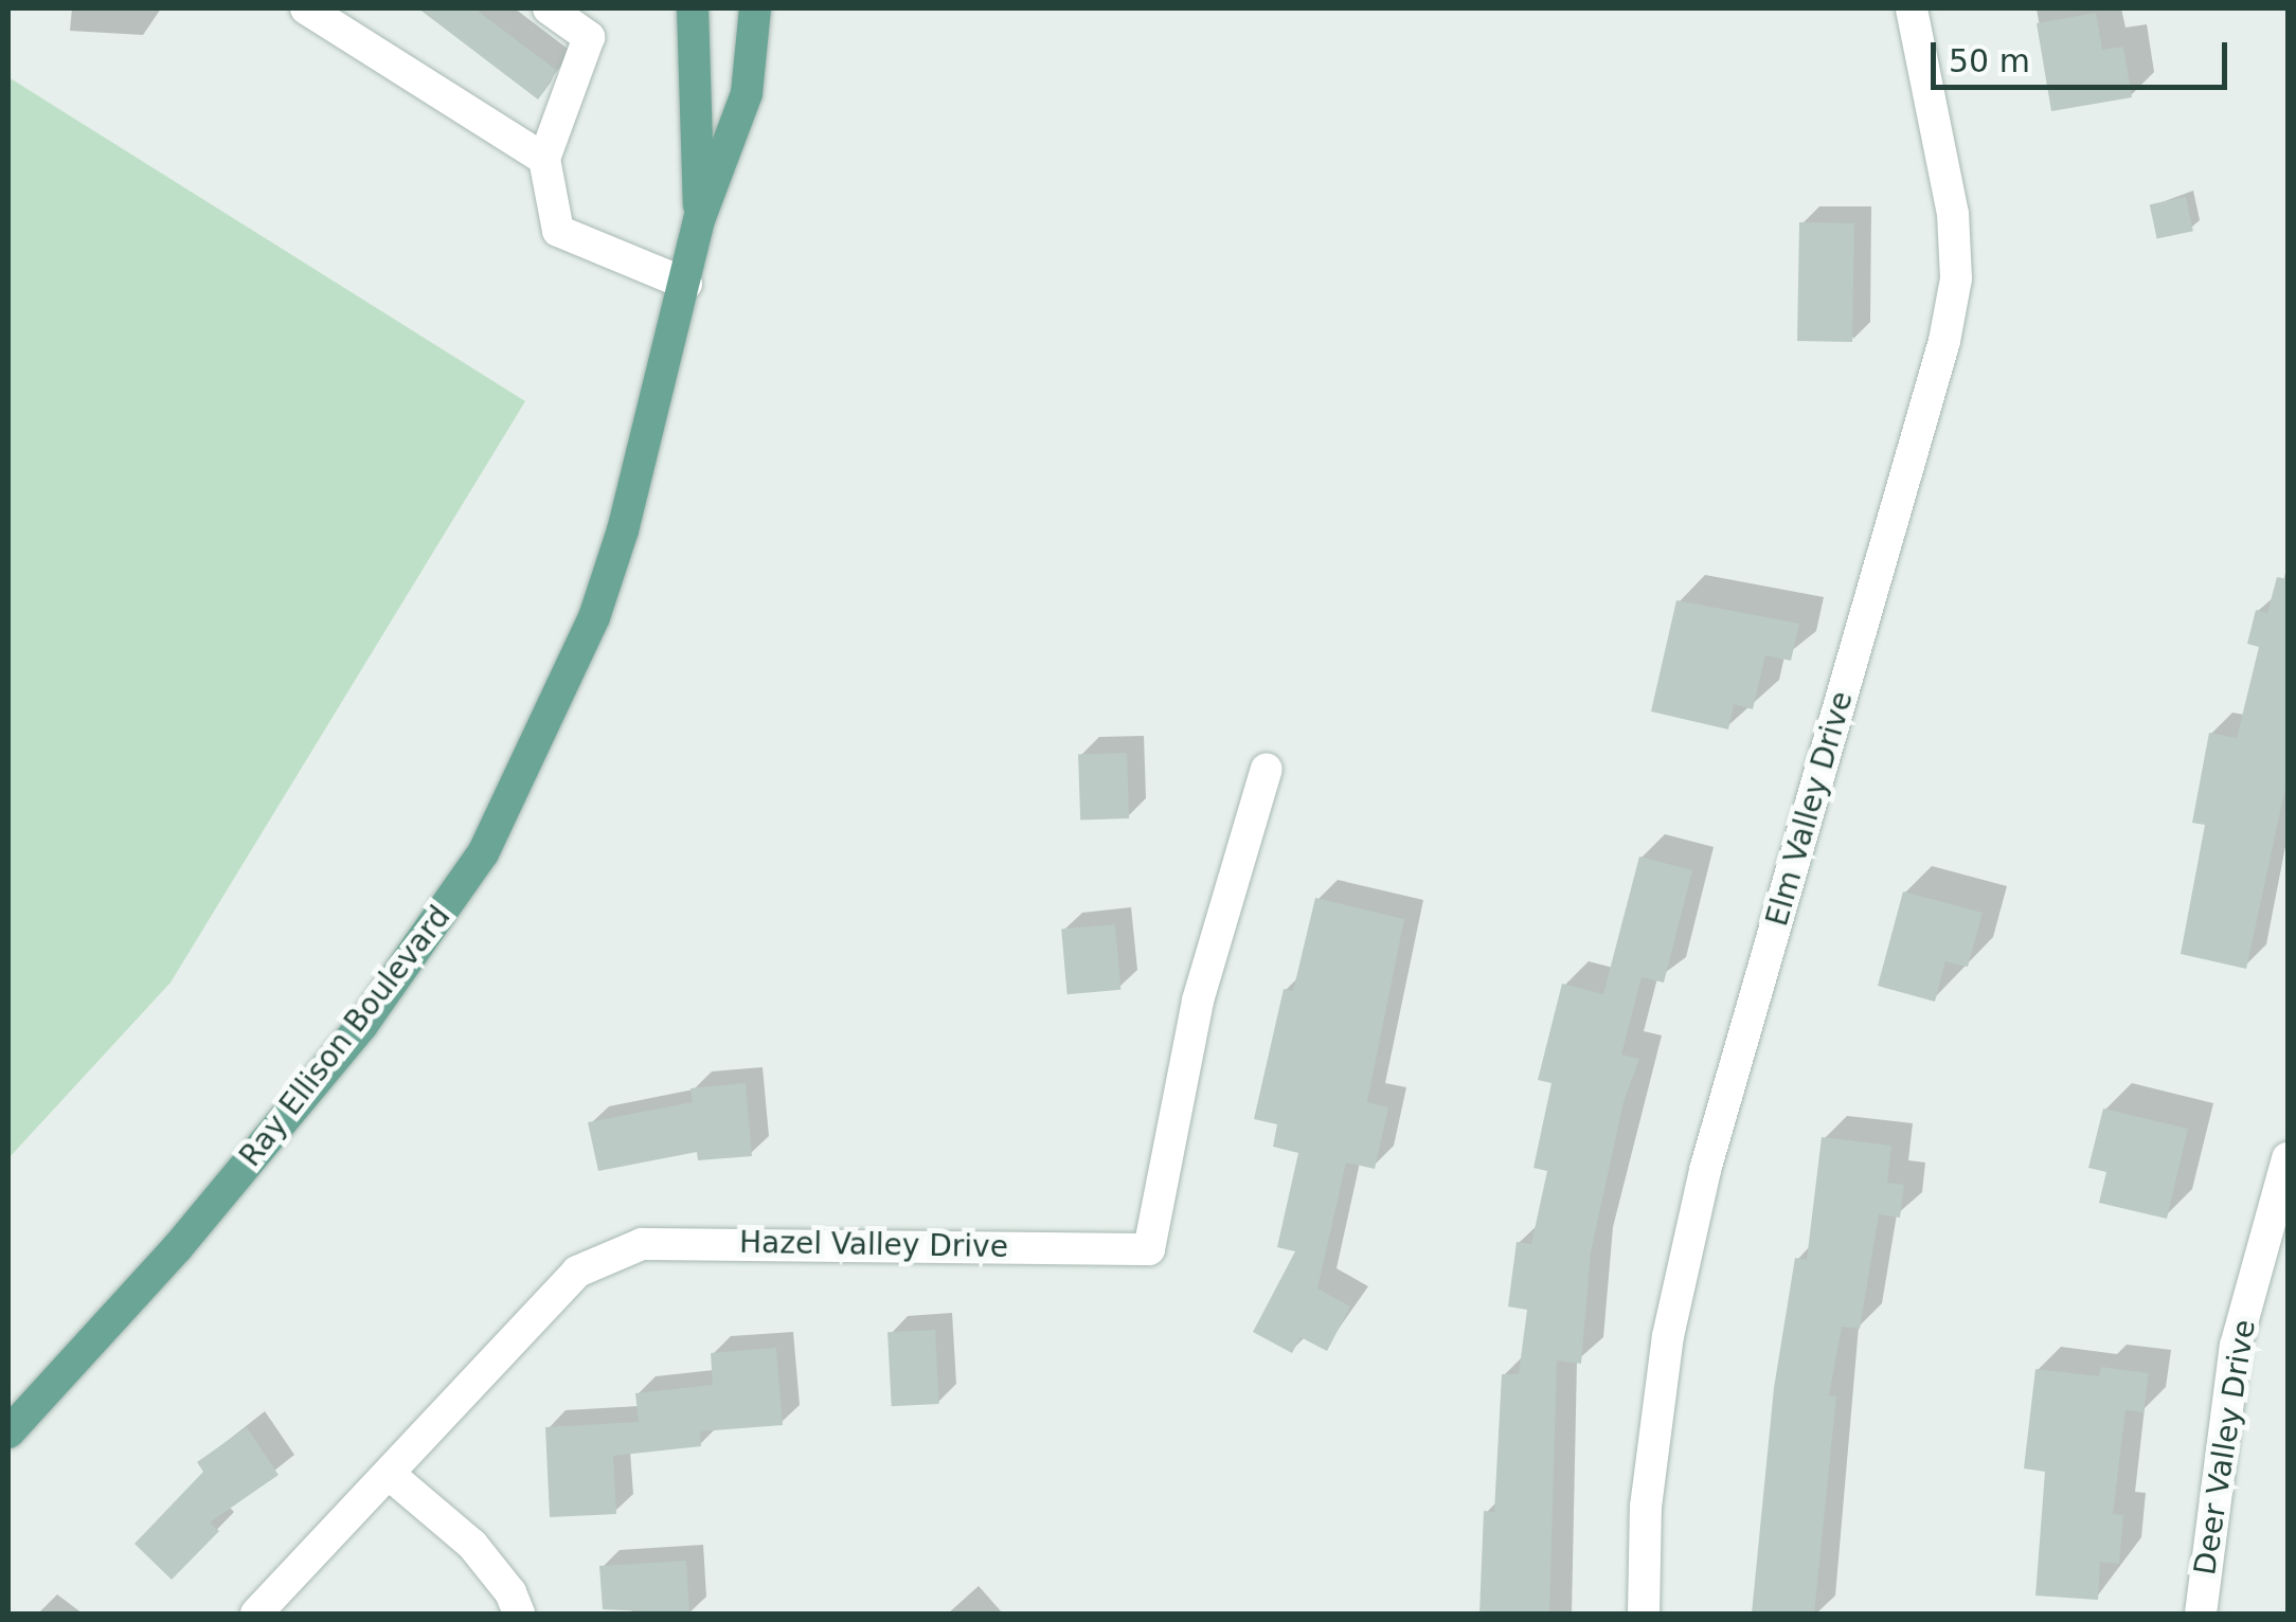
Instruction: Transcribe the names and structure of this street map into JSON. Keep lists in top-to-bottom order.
{
  "streets": {
    "main road": ["Ray Ellison Boulevard"],
    "street": ["Elm Valley Drive", "Hazel Valley Drive", "Deer Valley Drive"]
  },
  "scale_bar": "50 m"
}
